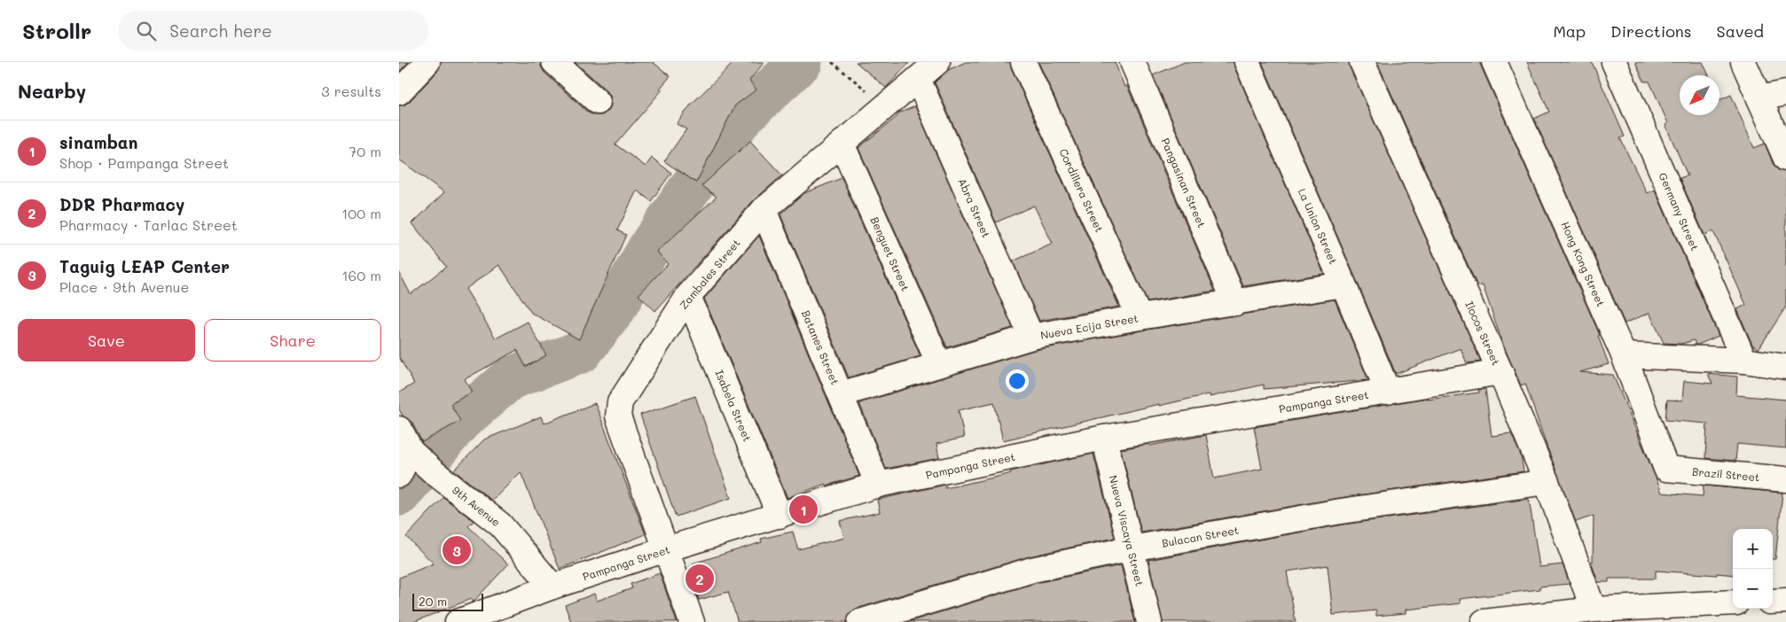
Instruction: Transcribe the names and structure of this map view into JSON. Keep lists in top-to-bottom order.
{
  "streets": {
    "street": [
      "Pangasinan Street",
      "Cordillera Street",
      "Abra Street",
      "Germany Street",
      "La Union Street",
      "Benguet Street",
      "Hong Kong Street",
      "Zambales Street",
      "Nueva Ecija Street",
      "Ilocos Street",
      "Batanes Street",
      "Pampanga Street",
      "Isabela Street",
      "Brazil Street",
      "9th Avenue",
      "Nueva Viscaya Street",
      "Bulacan Street"
    ]
  },
  "crossings": [
    ["Pangasinan Street", "Nueva Ecija Street"],
    ["Cordillera Street", "Nueva Ecija Street"],
    ["Abra Street", "Zambales Street"],
    ["Abra Street", "Nueva Ecija Street"],
    ["La Union Street", "Nueva Ecija Street"],
    ["La Union Street", "Pampanga Street"],
    ["Benguet Street", "Zambales Street"],
    ["Benguet Street", "Nueva Ecija Street"],
    ["Hong Kong Street", "Brazil Street"],
    ["Zambales Street", "Batanes Street"],
    ["Zambales Street", "Pampanga Street"],
    ["Zambales Street", "Isabela Street"],
    ["Nueva Ecija Street", "Batanes Street"],
    ["Ilocos Street", "Pampanga Street"],
    ["Ilocos Street", "Bulacan Street"],
    ["Batanes Street", "Pampanga Street"],
    ["Pampanga Street", "Isabela Street"],
    ["Pampanga Street", "9th Avenue"],
    ["Pampanga Street", "Nueva Viscaya Street"],
    ["Nueva Viscaya Street", "Bulacan Street"]
  ],
  "scale_bar": "20 m",
  "north": "bottom left",
  "page": {
    "header": "Strollr",
    "search": "Search here",
    "nav": ["Map", "Directions", "Saved"],
    "heading": ["Nearby", "3 results"],
    "list": [
      {
        "mark": "1",
        "name": "sinamban",
        "note": "Shop · Pampanga Street",
        "value": "70 m"
      },
      {
        "mark": "2",
        "name": "DDR Pharmacy",
        "note": "Pharmacy · Tarlac Street",
        "value": "100 m"
      },
      {
        "mark": "3",
        "name": "Taguig LEAP Center",
        "note": "Place · 9th Avenue",
        "value": "160 m"
      }
    ],
    "buttons": ["Save", "Share"],
    "pins": ["1", "3", "2"],
    "map_buttons": ["+", "−"],
    "scale": "20 m"
  }
}
